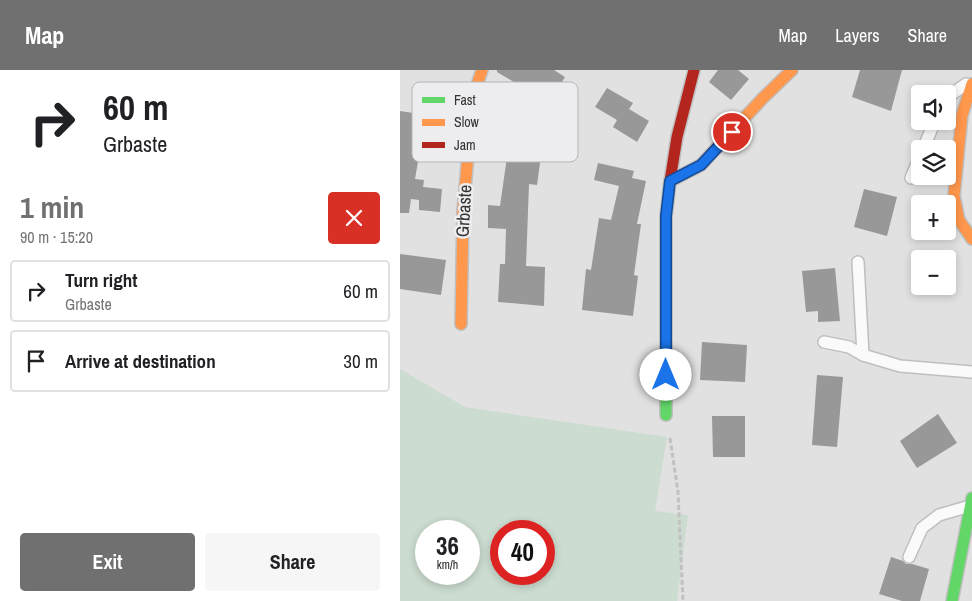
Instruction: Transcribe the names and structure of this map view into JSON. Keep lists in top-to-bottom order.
{
  "streets": {
    "street": ["Grbaste"]
  },
  "legend": ["Fast", "Slow", "Jam"],
  "page": {
    "header": "Map",
    "nav": ["Map", "Layers", "Share"],
    "turn": ["60 m", "Grbaste"],
    "map_buttons": ["+", "−"],
    "heading": ["1 min", "90 m · 15:20"],
    "list": [
      {
        "name": "Turn right",
        "note": "Grbaste",
        "value": "60 m"
      },
      {
        "name": "Arrive at destination",
        "value": "30 m"
      }
    ],
    "speed": "36 km/h",
    "limit": "40",
    "buttons": ["Exit", "Share"]
  }
}
